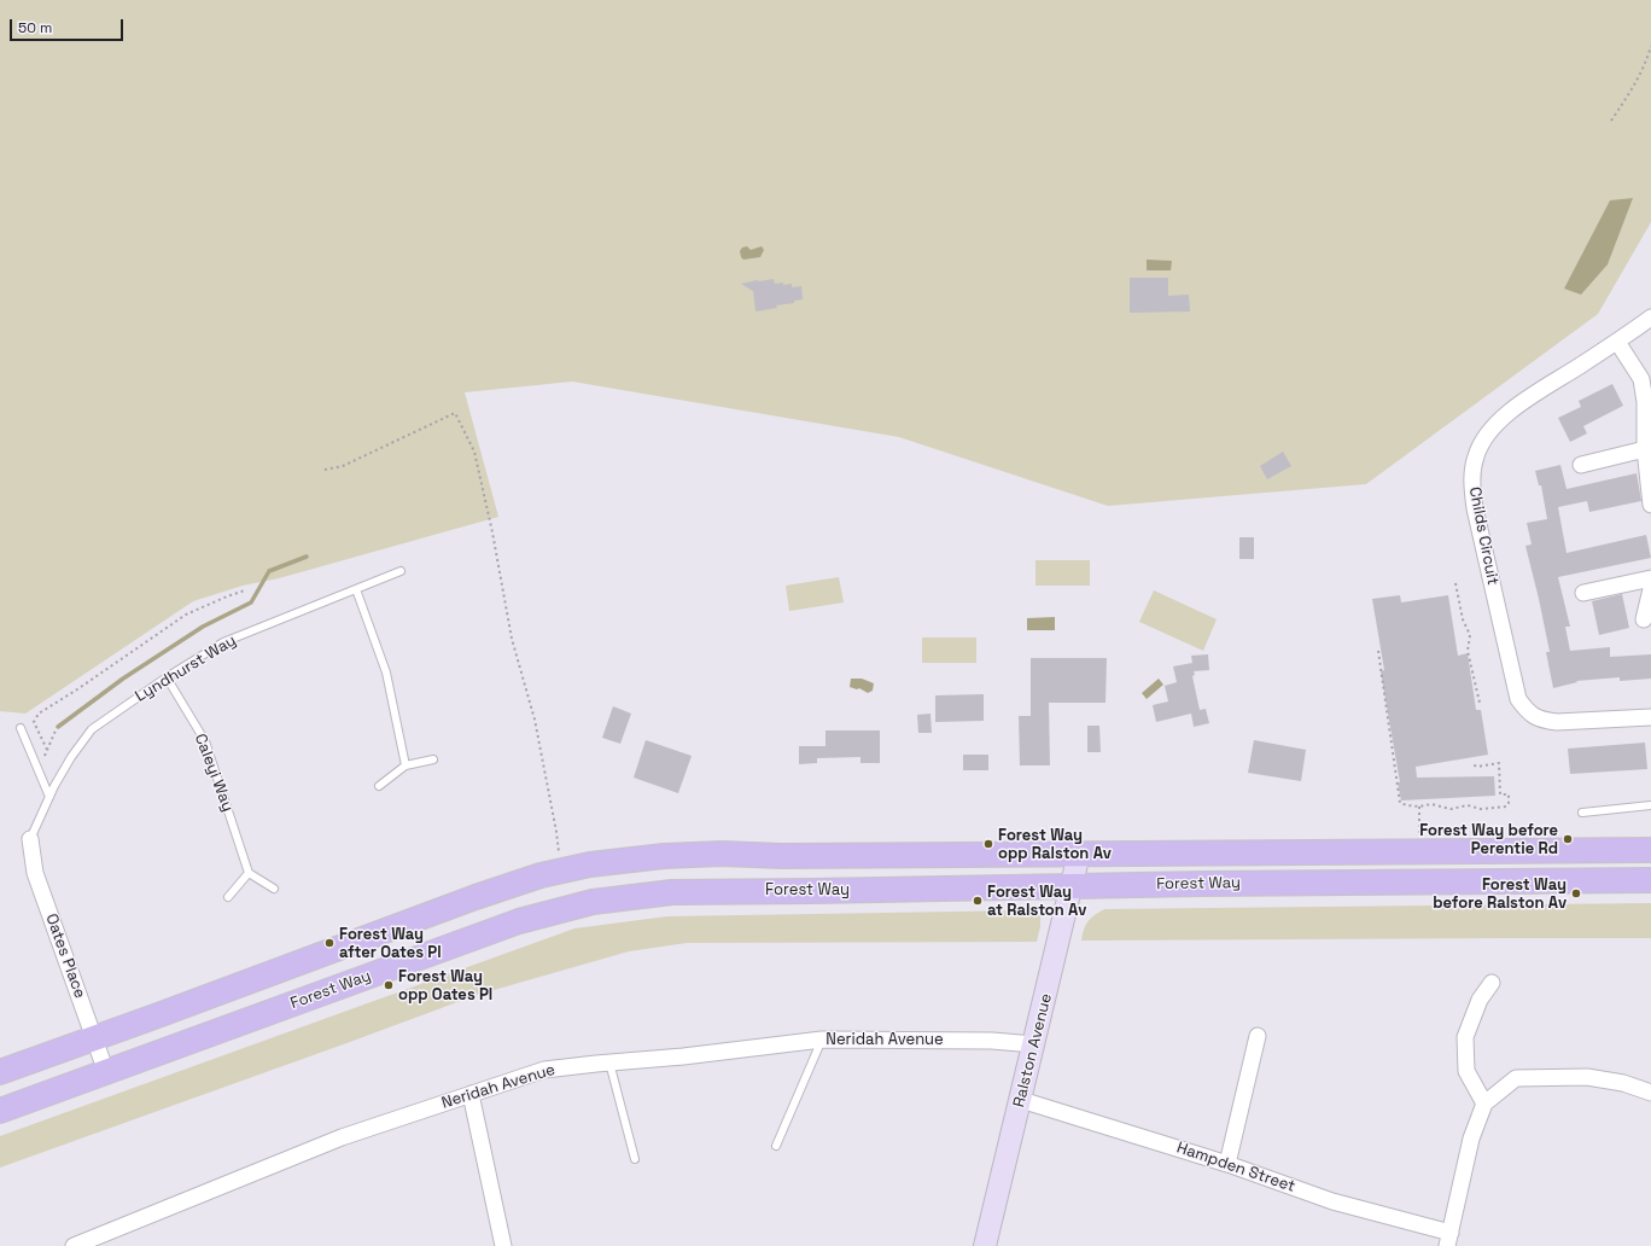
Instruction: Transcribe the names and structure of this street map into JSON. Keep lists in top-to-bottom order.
{
  "streets": {
    "main road": ["Forest Way"],
    "street": [
      "Childs Circuit",
      "Oates Place",
      "Neridah Avenue",
      "Ralston Avenue",
      "Hampden Street"
    ],
    "lane": ["Lyndhurst Way", "Caleyi Way"]
  },
  "crossings": [
    ["Lyndhurst Way", "Caleyi Way"],
    ["Lyndhurst Way", "Oates Place"],
    ["Forest Way", "Oates Place"],
    ["Forest Way", "Ralston Avenue"],
    ["Neridah Avenue", "Ralston Avenue"],
    ["Ralston Avenue", "Hampden Street"]
  ],
  "places": [
    "Forest Way before Perentie Rd",
    "Forest Way opp Ralston Av",
    "Forest Way before Ralston Av",
    "Forest Way at Ralston Av",
    "Forest Way after Oates Pl",
    "Forest Way opp Oates Pl"
  ],
  "scale_bar": "50 m"
}
